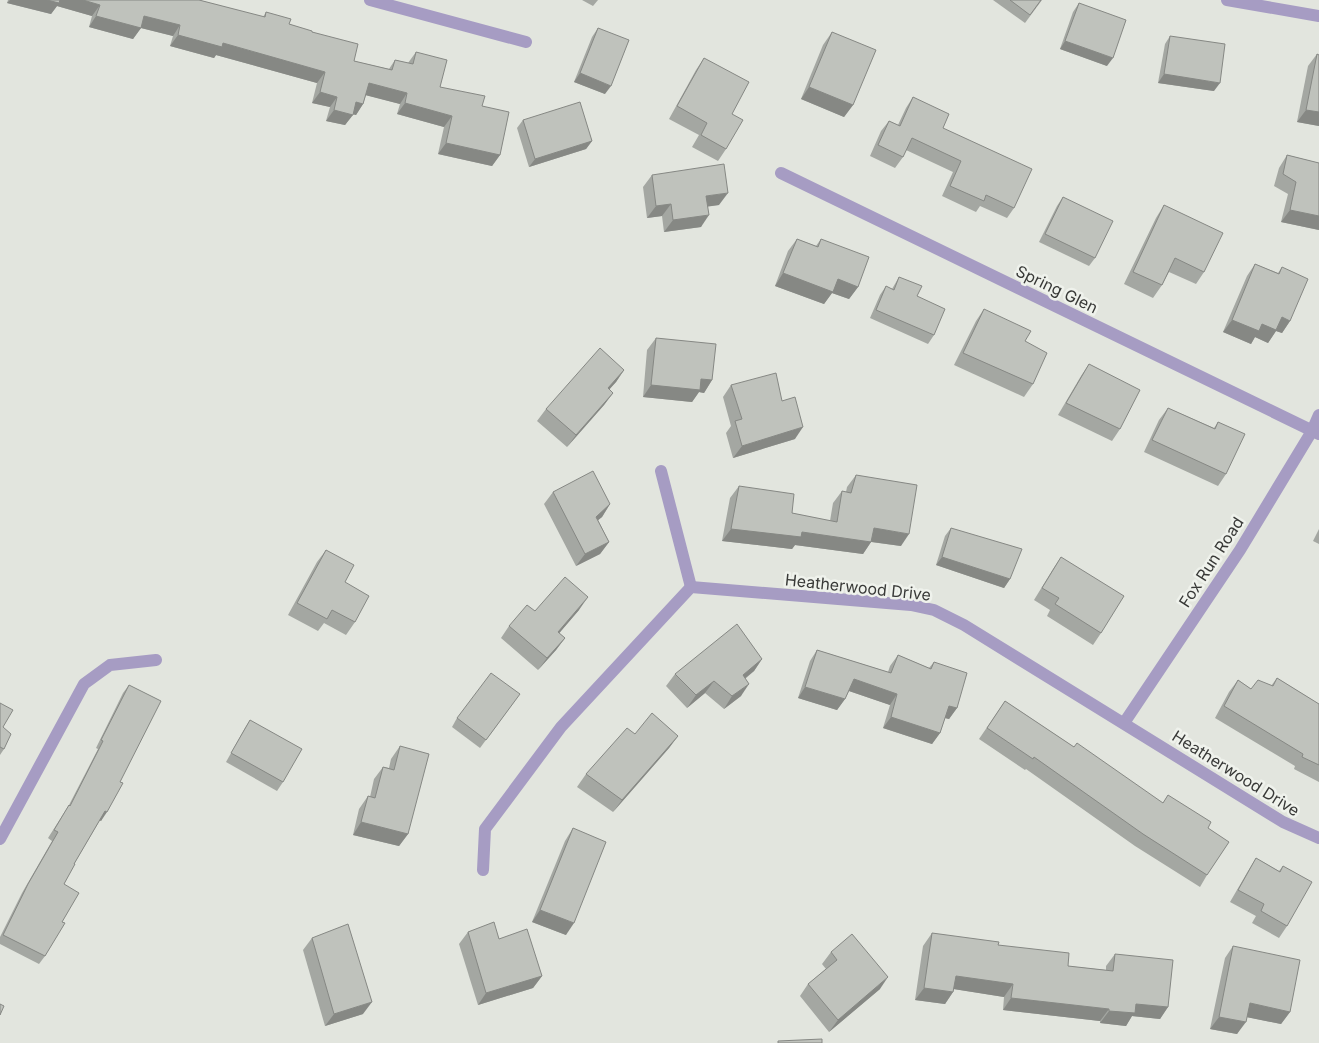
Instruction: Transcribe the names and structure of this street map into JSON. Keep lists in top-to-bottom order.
{
  "streets": {
    "street": ["Spring Glen", "Fox Run Road", "Heatherwood Drive"]
  },
  "crossings": [
    ["Spring Glen", "Fox Run Road"],
    ["Fox Run Road", "Heatherwood Drive"]
  ]
}
